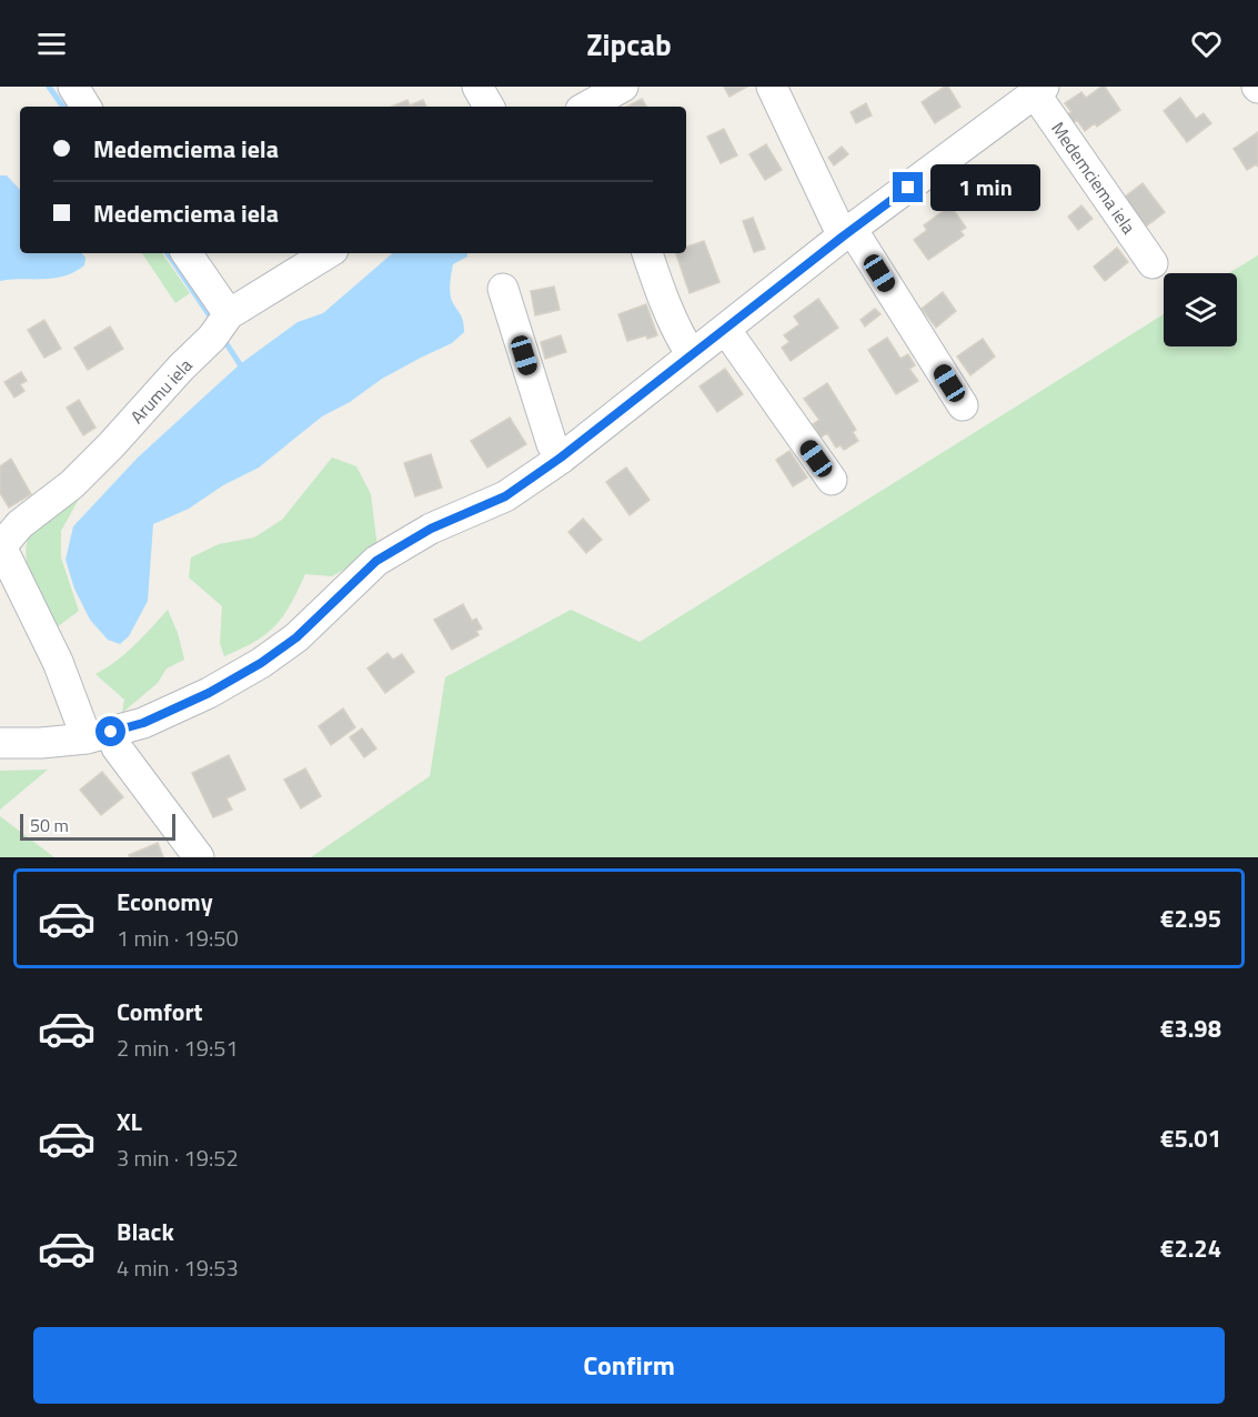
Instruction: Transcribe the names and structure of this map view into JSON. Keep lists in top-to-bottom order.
{
  "streets": {
    "street": ["Medemciema iela", "Arumu iela"]
  },
  "scale_bar": "50 m",
  "page": {
    "header": "Zipcab",
    "banner": ["Medemciema iela", "Medemciema iela"],
    "bubble": "1 min",
    "scale": "50 m",
    "list": [
      {
        "name": "Economy",
        "note": "1 min · 19:50",
        "value": "€2.95"
      },
      {
        "name": "Comfort",
        "note": "2 min · 19:51",
        "value": "€3.98"
      },
      {
        "name": "XL",
        "note": "3 min · 19:52",
        "value": "€5.01"
      },
      {
        "name": "Black",
        "note": "4 min · 19:53",
        "value": "€2.24"
      }
    ],
    "buttons": "Confirm"
  }
}
